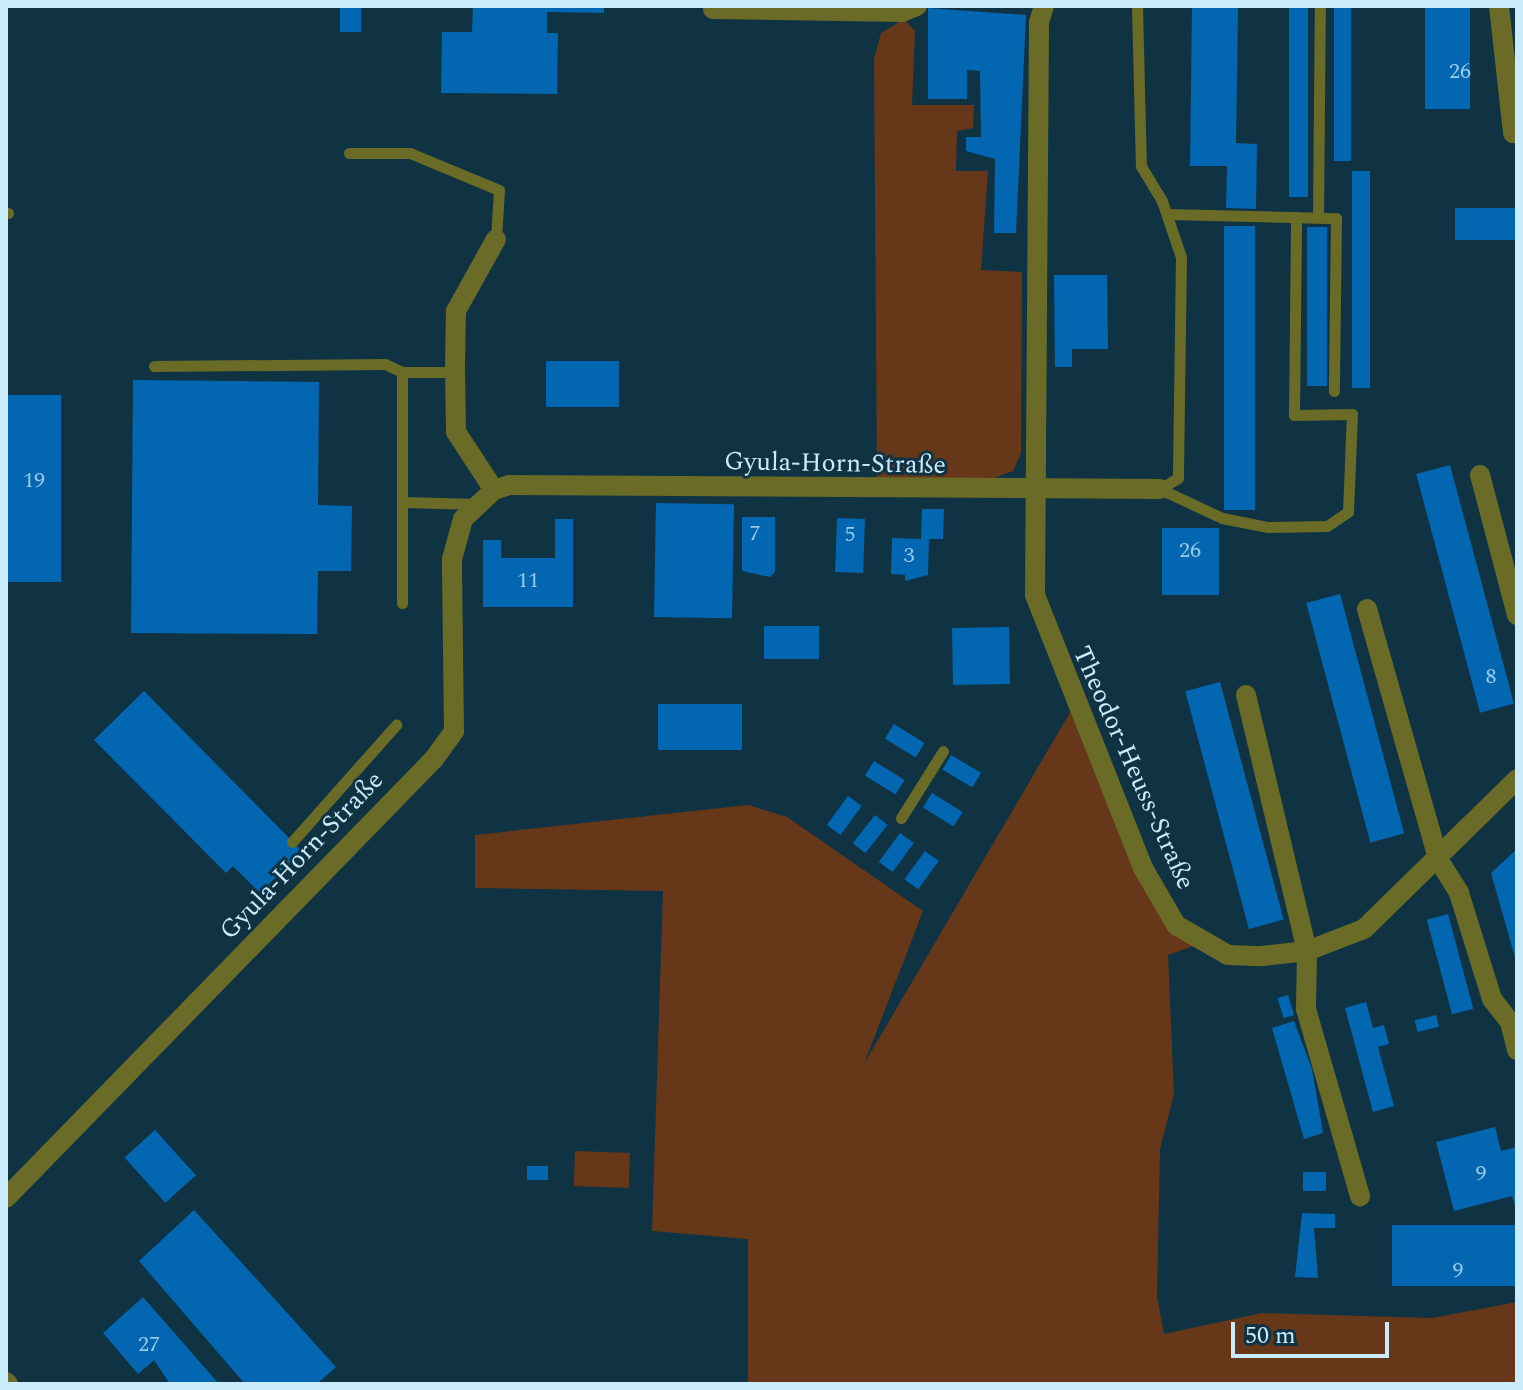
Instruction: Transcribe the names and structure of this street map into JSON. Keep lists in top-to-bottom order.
{
  "streets": {
    "street": ["Gyula-Horn-Straße", "Theodor-Heuss-Straße"]
  },
  "crossings": [
    ["Gyula-Horn-Straße", "Theodor-Heuss-Straße"]
  ],
  "house_numbers": [
    "26",
    "19",
    "7",
    "5",
    "26",
    "3",
    "11",
    "8",
    "9",
    "9",
    "27"
  ],
  "scale_bar": "50 m"
}
